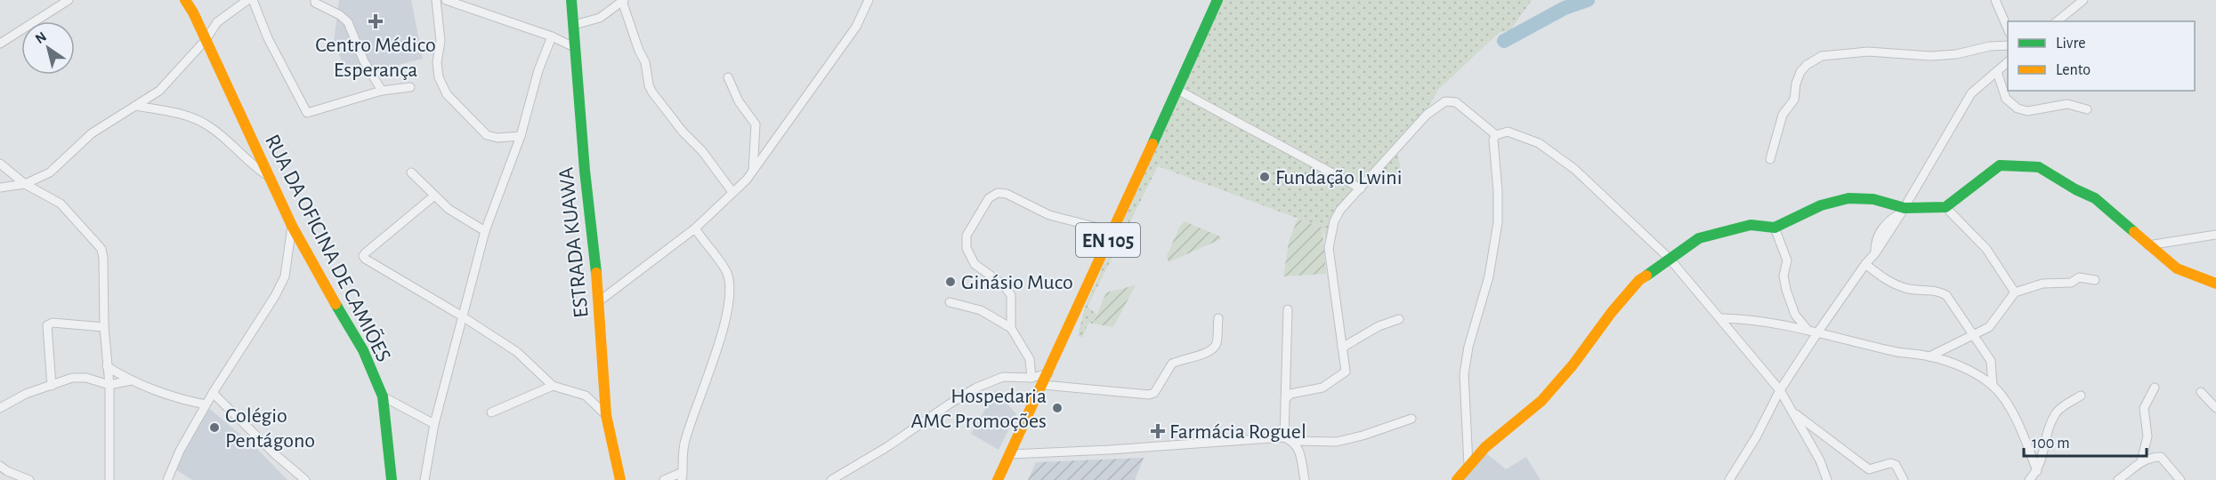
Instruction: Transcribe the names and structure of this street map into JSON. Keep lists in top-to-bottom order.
{
  "streets": {
    "street": ["EN 105", "ESTRADA KUAWA", "RUA DA OFICINA DE CAMIÕES"]
  },
  "places": {
    "health": ["Centro Médico Esperança", "Farmácia Roguel"],
    "other": [
      "Fundação Lwini",
      "Ginásio Muco",
      "Hospedaria AMC Promoções",
      "Colégio Pentágono"
    ]
  },
  "legend": ["Livre", "Lento"],
  "scale_bar": "100 m",
  "north": "top left"
}
